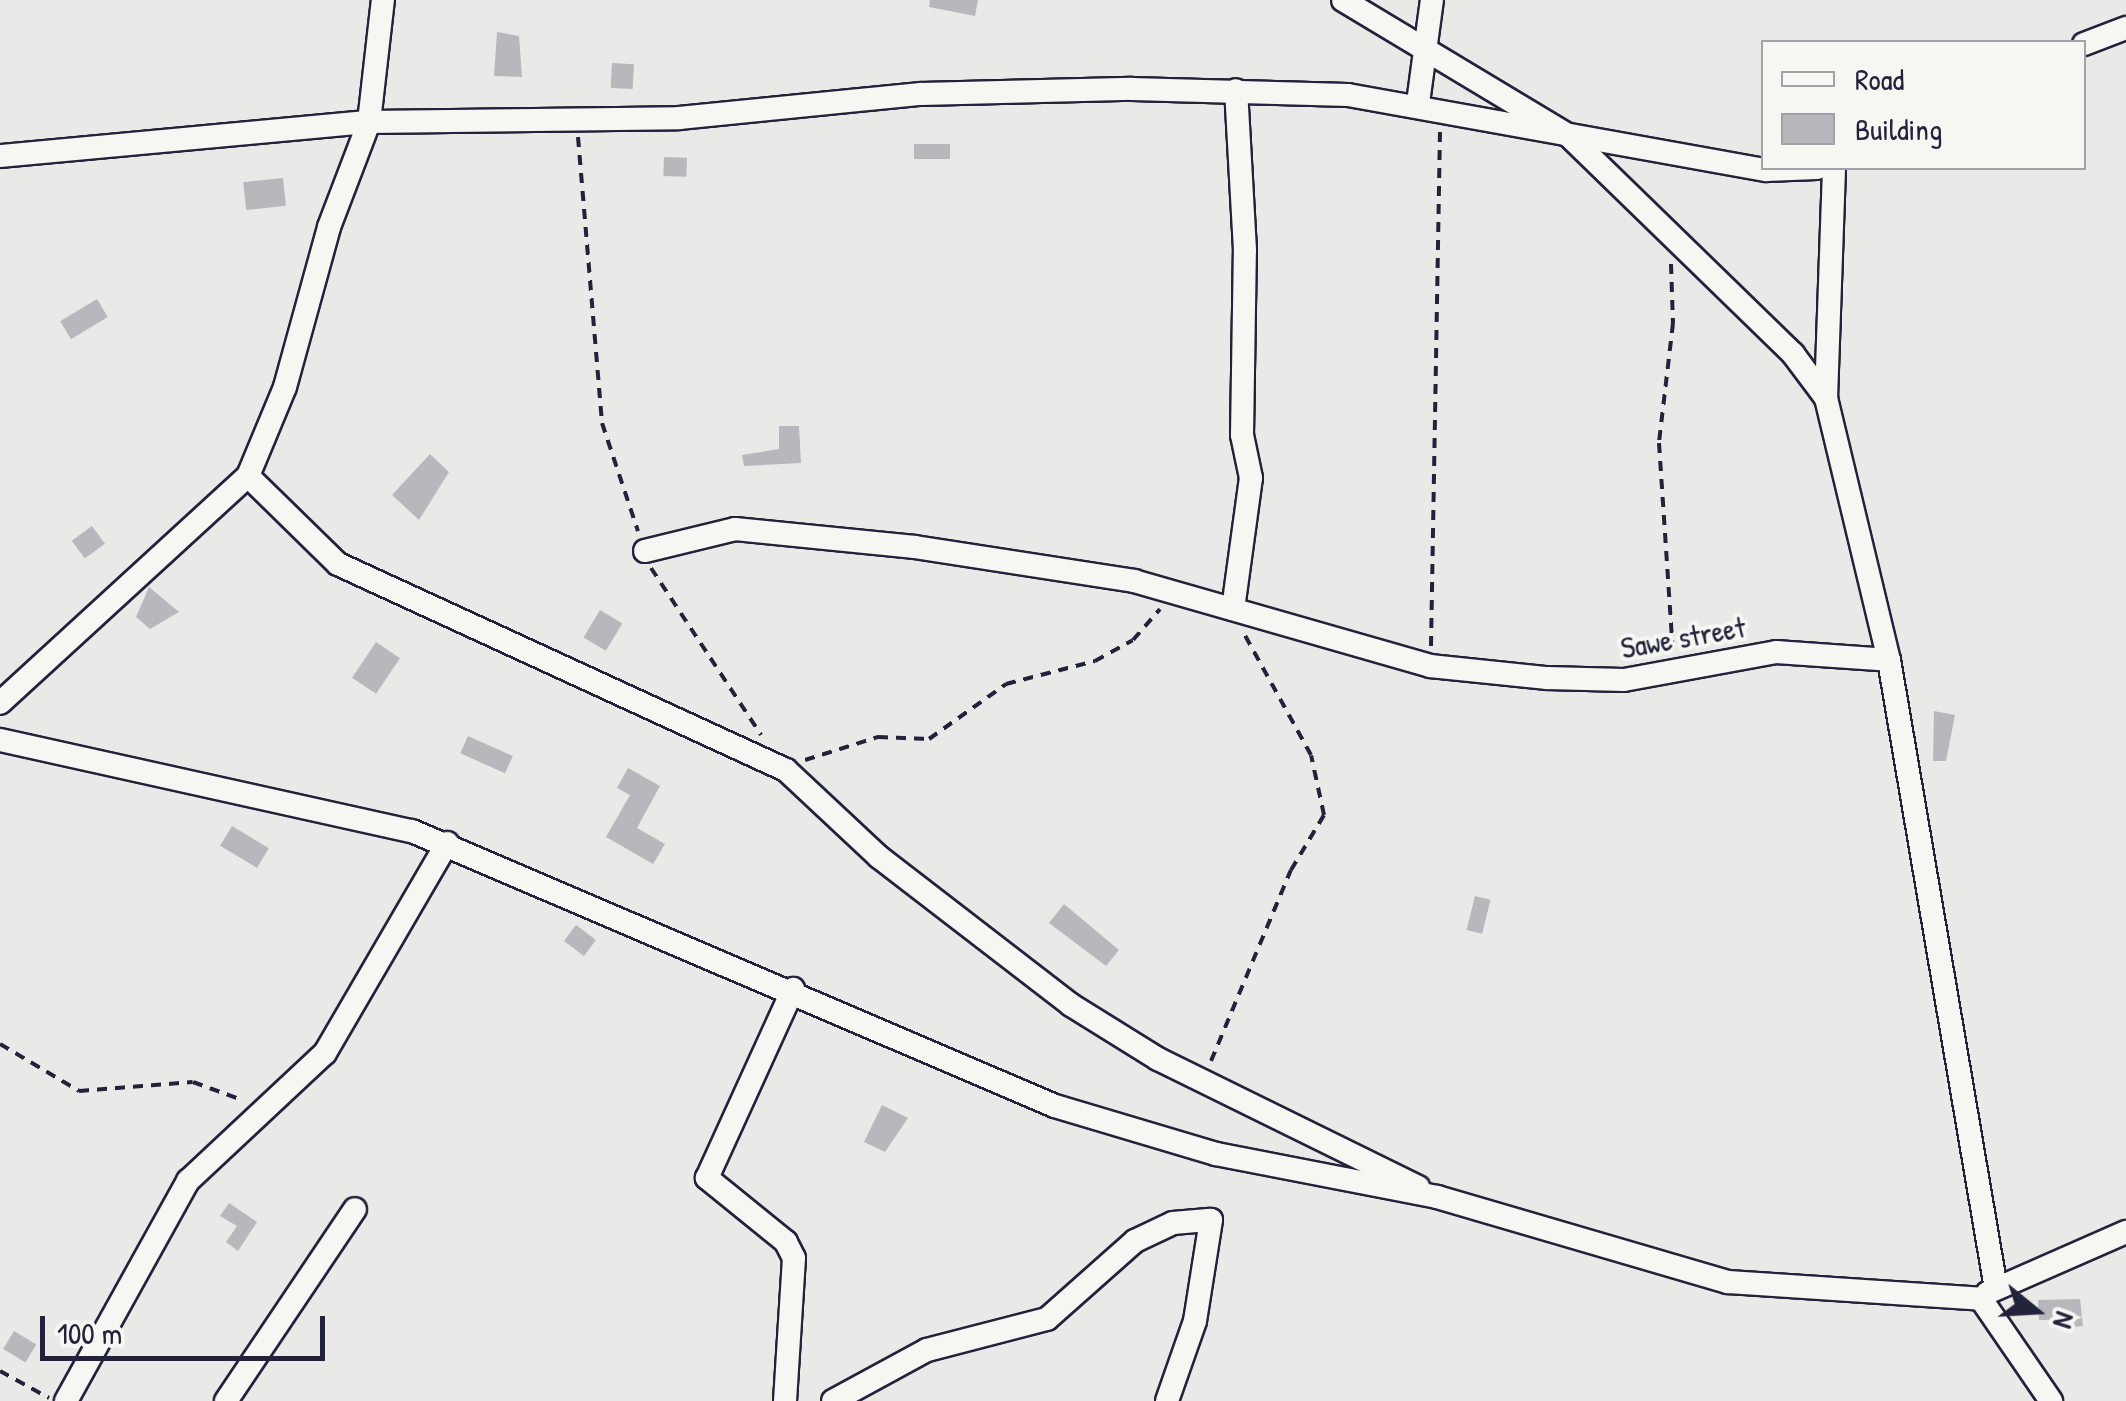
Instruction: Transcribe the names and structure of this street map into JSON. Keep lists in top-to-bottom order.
{
  "streets": {
    "street": ["Sawe street"]
  },
  "legend": ["Road", "Building"],
  "scale_bar": "100 m",
  "north": "right"
}
